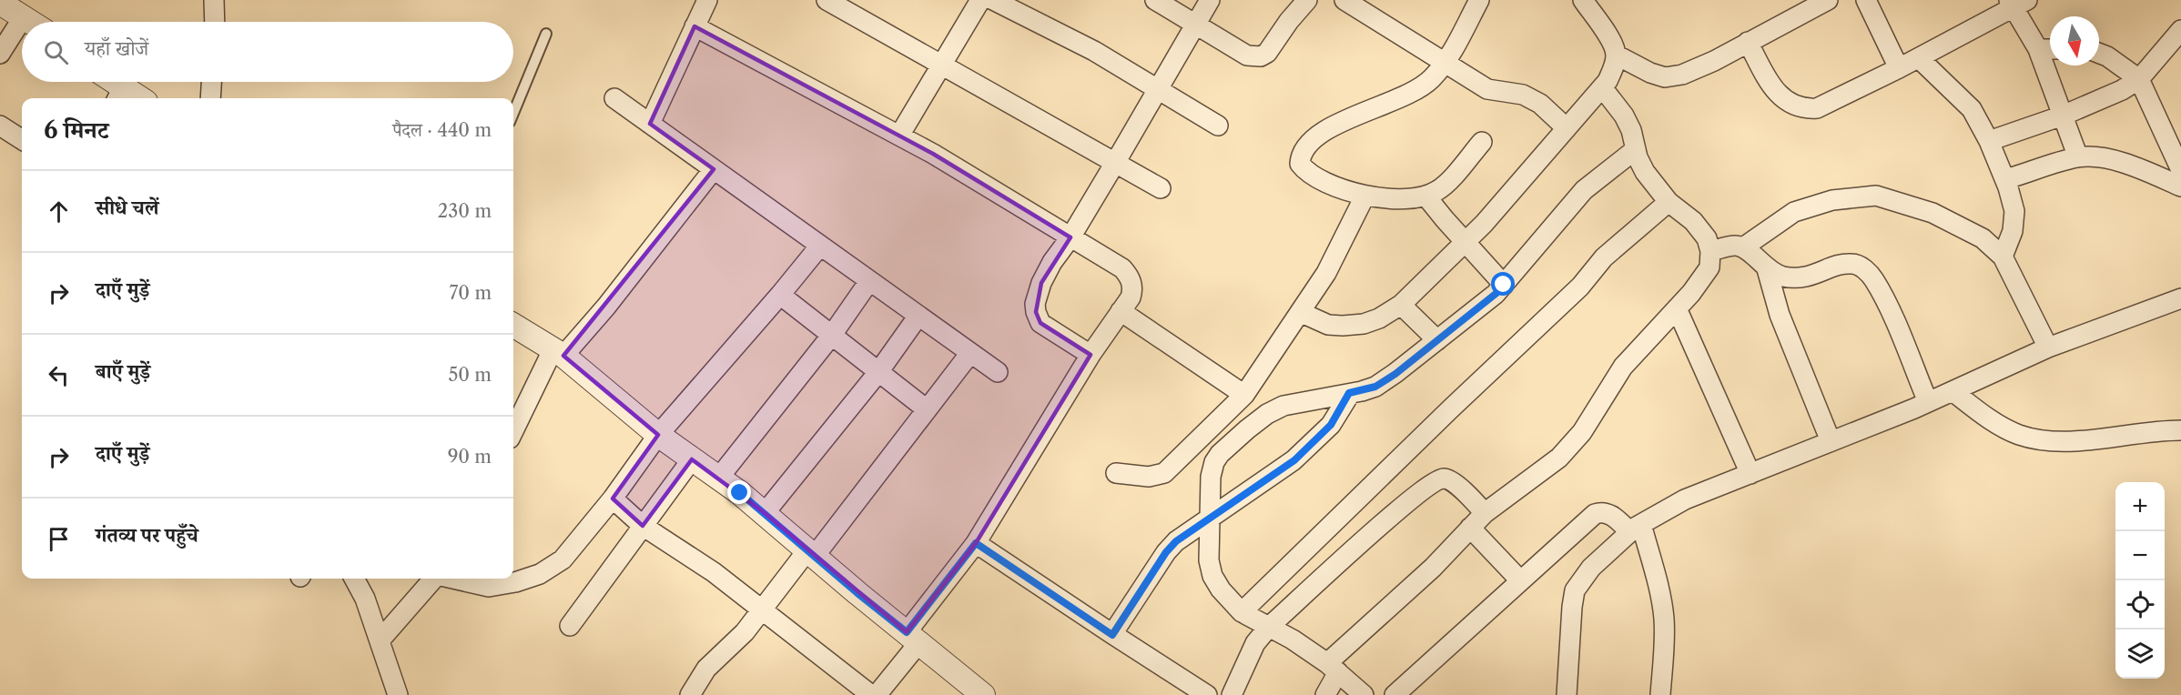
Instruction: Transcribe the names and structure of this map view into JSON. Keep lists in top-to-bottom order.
{
  "north": "bottom",
  "page": {
    "search": "यहाँ खोजें",
    "heading": ["6 मिनट", "पैदल · 440 m"],
    "list": [
      ["सीधे चलें", "230 m"],
      ["दाएँ मुड़ें", "70 m"],
      ["बाएँ मुड़ें", "50 m"],
      ["दाएँ मुड़ें", "90 m"],
      "गंतव्य पर पहुँचे"
    ],
    "map_buttons": ["+", "−"]
  }
}
